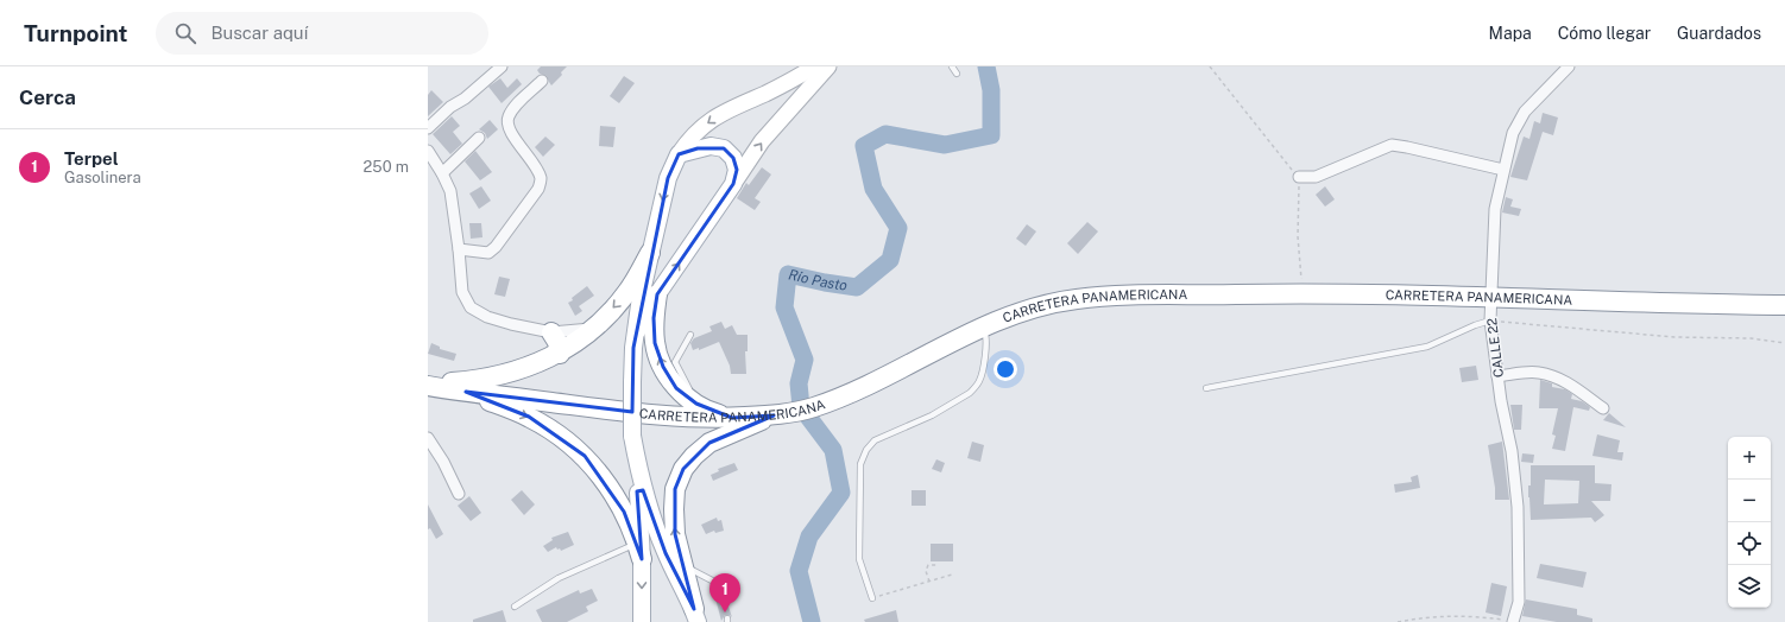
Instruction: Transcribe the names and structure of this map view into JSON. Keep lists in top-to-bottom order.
{
  "streets": {
    "highway": ["CARRETERA PANAMERICANA"],
    "street": ["CALLE 22"]
  },
  "crossings": [
    ["CARRETERA PANAMERICANA", "CALLE 22"]
  ],
  "water": ["Río Pasto"],
  "page": {
    "header": "Turnpoint",
    "search": "Buscar aquí",
    "nav": ["Mapa", "Cómo llegar", "Guardados"],
    "heading": "Cerca",
    "list": [
      {
        "mark": "1",
        "name": "Terpel",
        "note": "Gasolinera",
        "value": "250 m"
      }
    ],
    "map_buttons": ["+", "−"],
    "pins": "1"
  }
}
